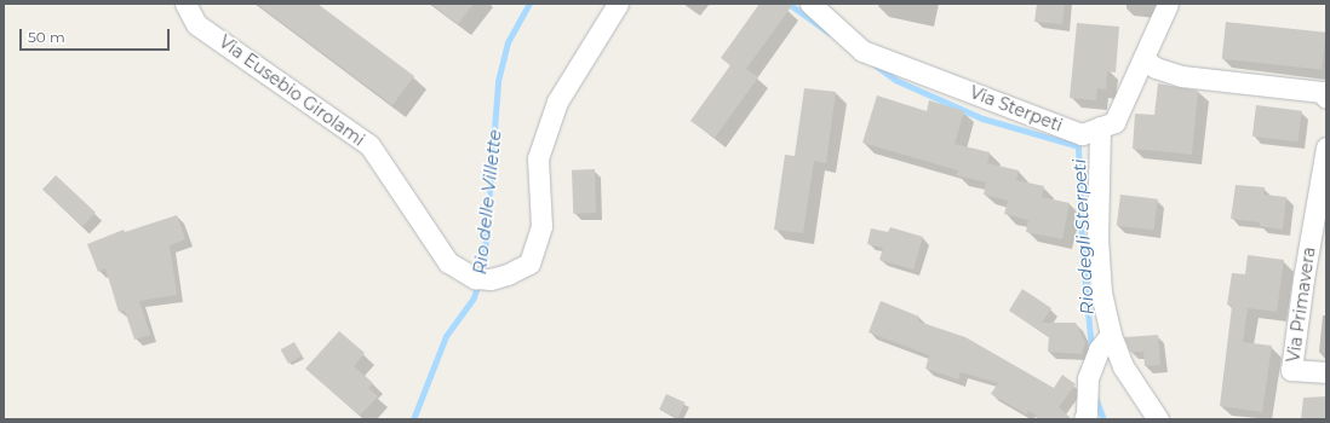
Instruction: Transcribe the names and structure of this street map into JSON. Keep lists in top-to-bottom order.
{
  "streets": {
    "street": ["Via Eusebio Girolami", "Via Sterpeti", "Via Primavera"]
  },
  "water": ["Rio delle Villette", "Rio degli Sterpeti"],
  "scale_bar": "50 m"
}
